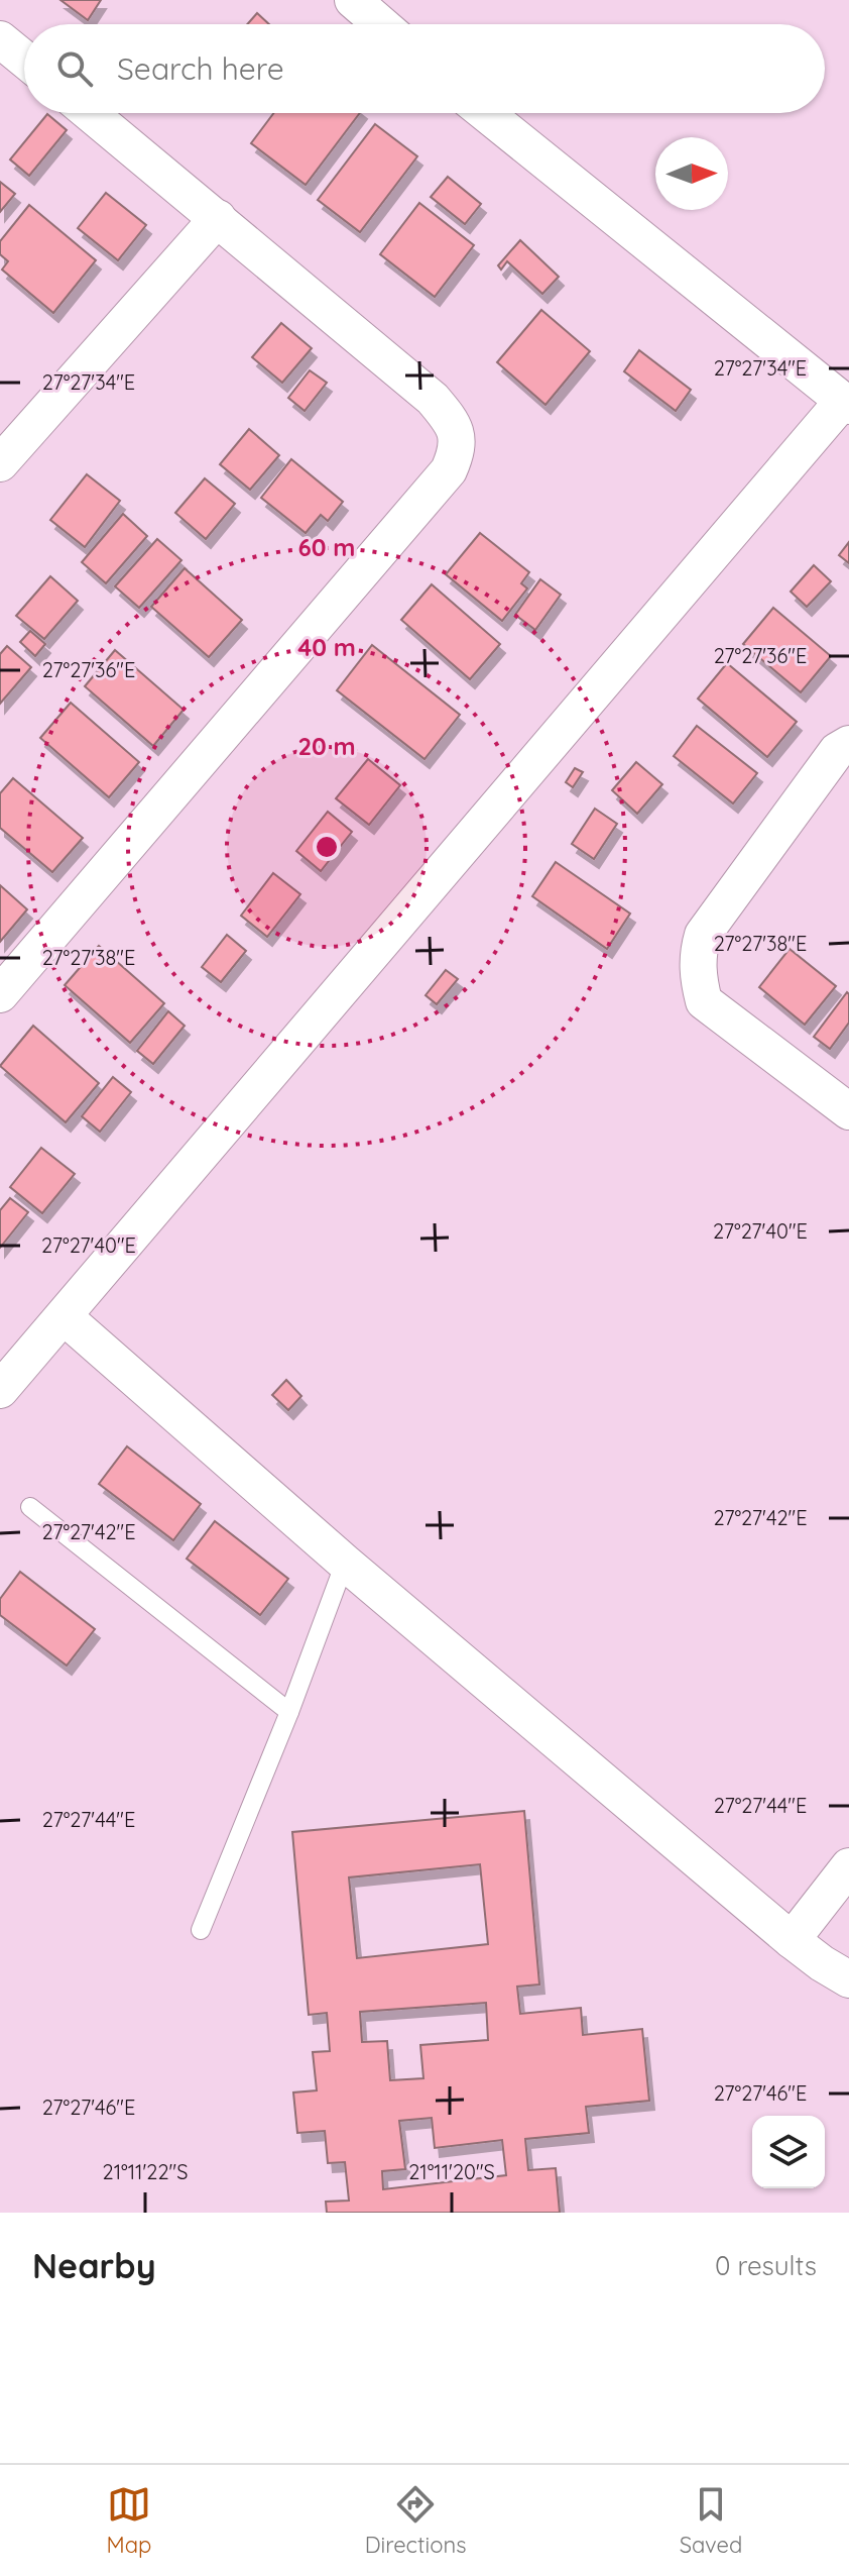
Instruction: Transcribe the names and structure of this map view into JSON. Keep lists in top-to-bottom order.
{
  "north": "right",
  "page": {
    "search": "Search here",
    "heading": ["Nearby", "0 results"],
    "nav": ["Map", "Directions", "Saved"]
  },
  "coordinates": [
    "27°27'34\"E",
    "27°27'36\"E",
    "27°27'38\"E",
    "27°27'40\"E",
    "27°27'42\"E",
    "27°27'44\"E",
    "27°27'46\"E",
    "21°11'22\"S",
    "21°11'20\"S"
  ],
  "rings": ["60 m", "40 m", "20 m"]
}
